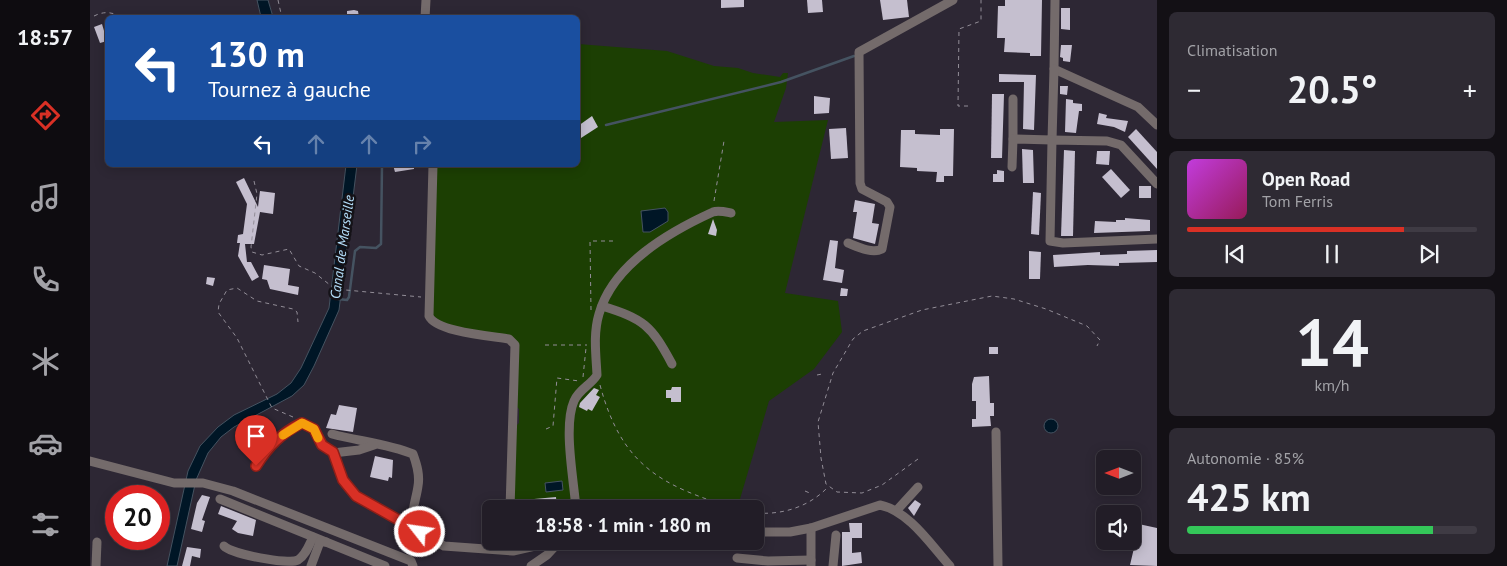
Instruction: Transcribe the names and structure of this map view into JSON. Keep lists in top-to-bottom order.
{
  "water": ["Canal de Marseille"],
  "north": "left",
  "page": {
    "tabs": "18:57",
    "tile": [
      "Climatisation",
      ["14", "km/h"],
      ["Autonomie · 85%", "425 km"]
    ],
    "turn": ["130 m", "Tournez à gauche"],
    "heat": ["−", "20.5°", "+"],
    "song": ["Open Road", "Tom Ferris"],
    "limit": "20",
    "trip": "18:58 · 1 min · 180 m"
  }
}
